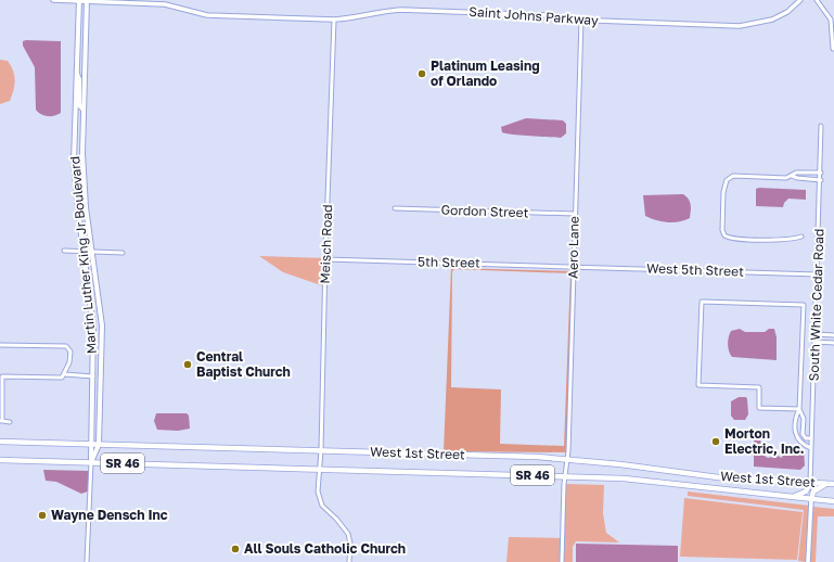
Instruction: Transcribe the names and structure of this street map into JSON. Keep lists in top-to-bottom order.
{
  "streets": {
    "main road": ["Martin Luther King Jr Boulevard", "West 1st Street", "SR 46"],
    "street": [
      "Saint Johns Parkway",
      "Gordon Street",
      "Meisch Road",
      "Aero Lane",
      "5th Street",
      "West 5th Street",
      "South White Cedar Road"
    ]
  },
  "crossings": [
    ["Saint Johns Parkway", "Meisch Road"],
    ["Saint Johns Parkway", "Aero Lane"],
    ["Saint Johns Parkway", "Martin Luther King Jr Boulevard"],
    ["Gordon Street", "Aero Lane"],
    ["Meisch Road", "5th Street"],
    ["Meisch Road", "West 1st Street"],
    ["Aero Lane", "5th Street"],
    ["Aero Lane", "West 5th Street"],
    ["Aero Lane", "West 1st Street"],
    ["Martin Luther King Jr Boulevard", "West 1st Street"],
    ["5th Street", "West 5th Street"],
    ["West 5th Street", "South White Cedar Road"],
    ["South White Cedar Road", "West 1st Street"]
  ],
  "places": [
    "Platinum Leasing of Orlando",
    "Central Baptist Church",
    "Morton Electric, Inc.",
    "Wayne Densch Inc",
    "All Souls Catholic Church"
  ]
}
